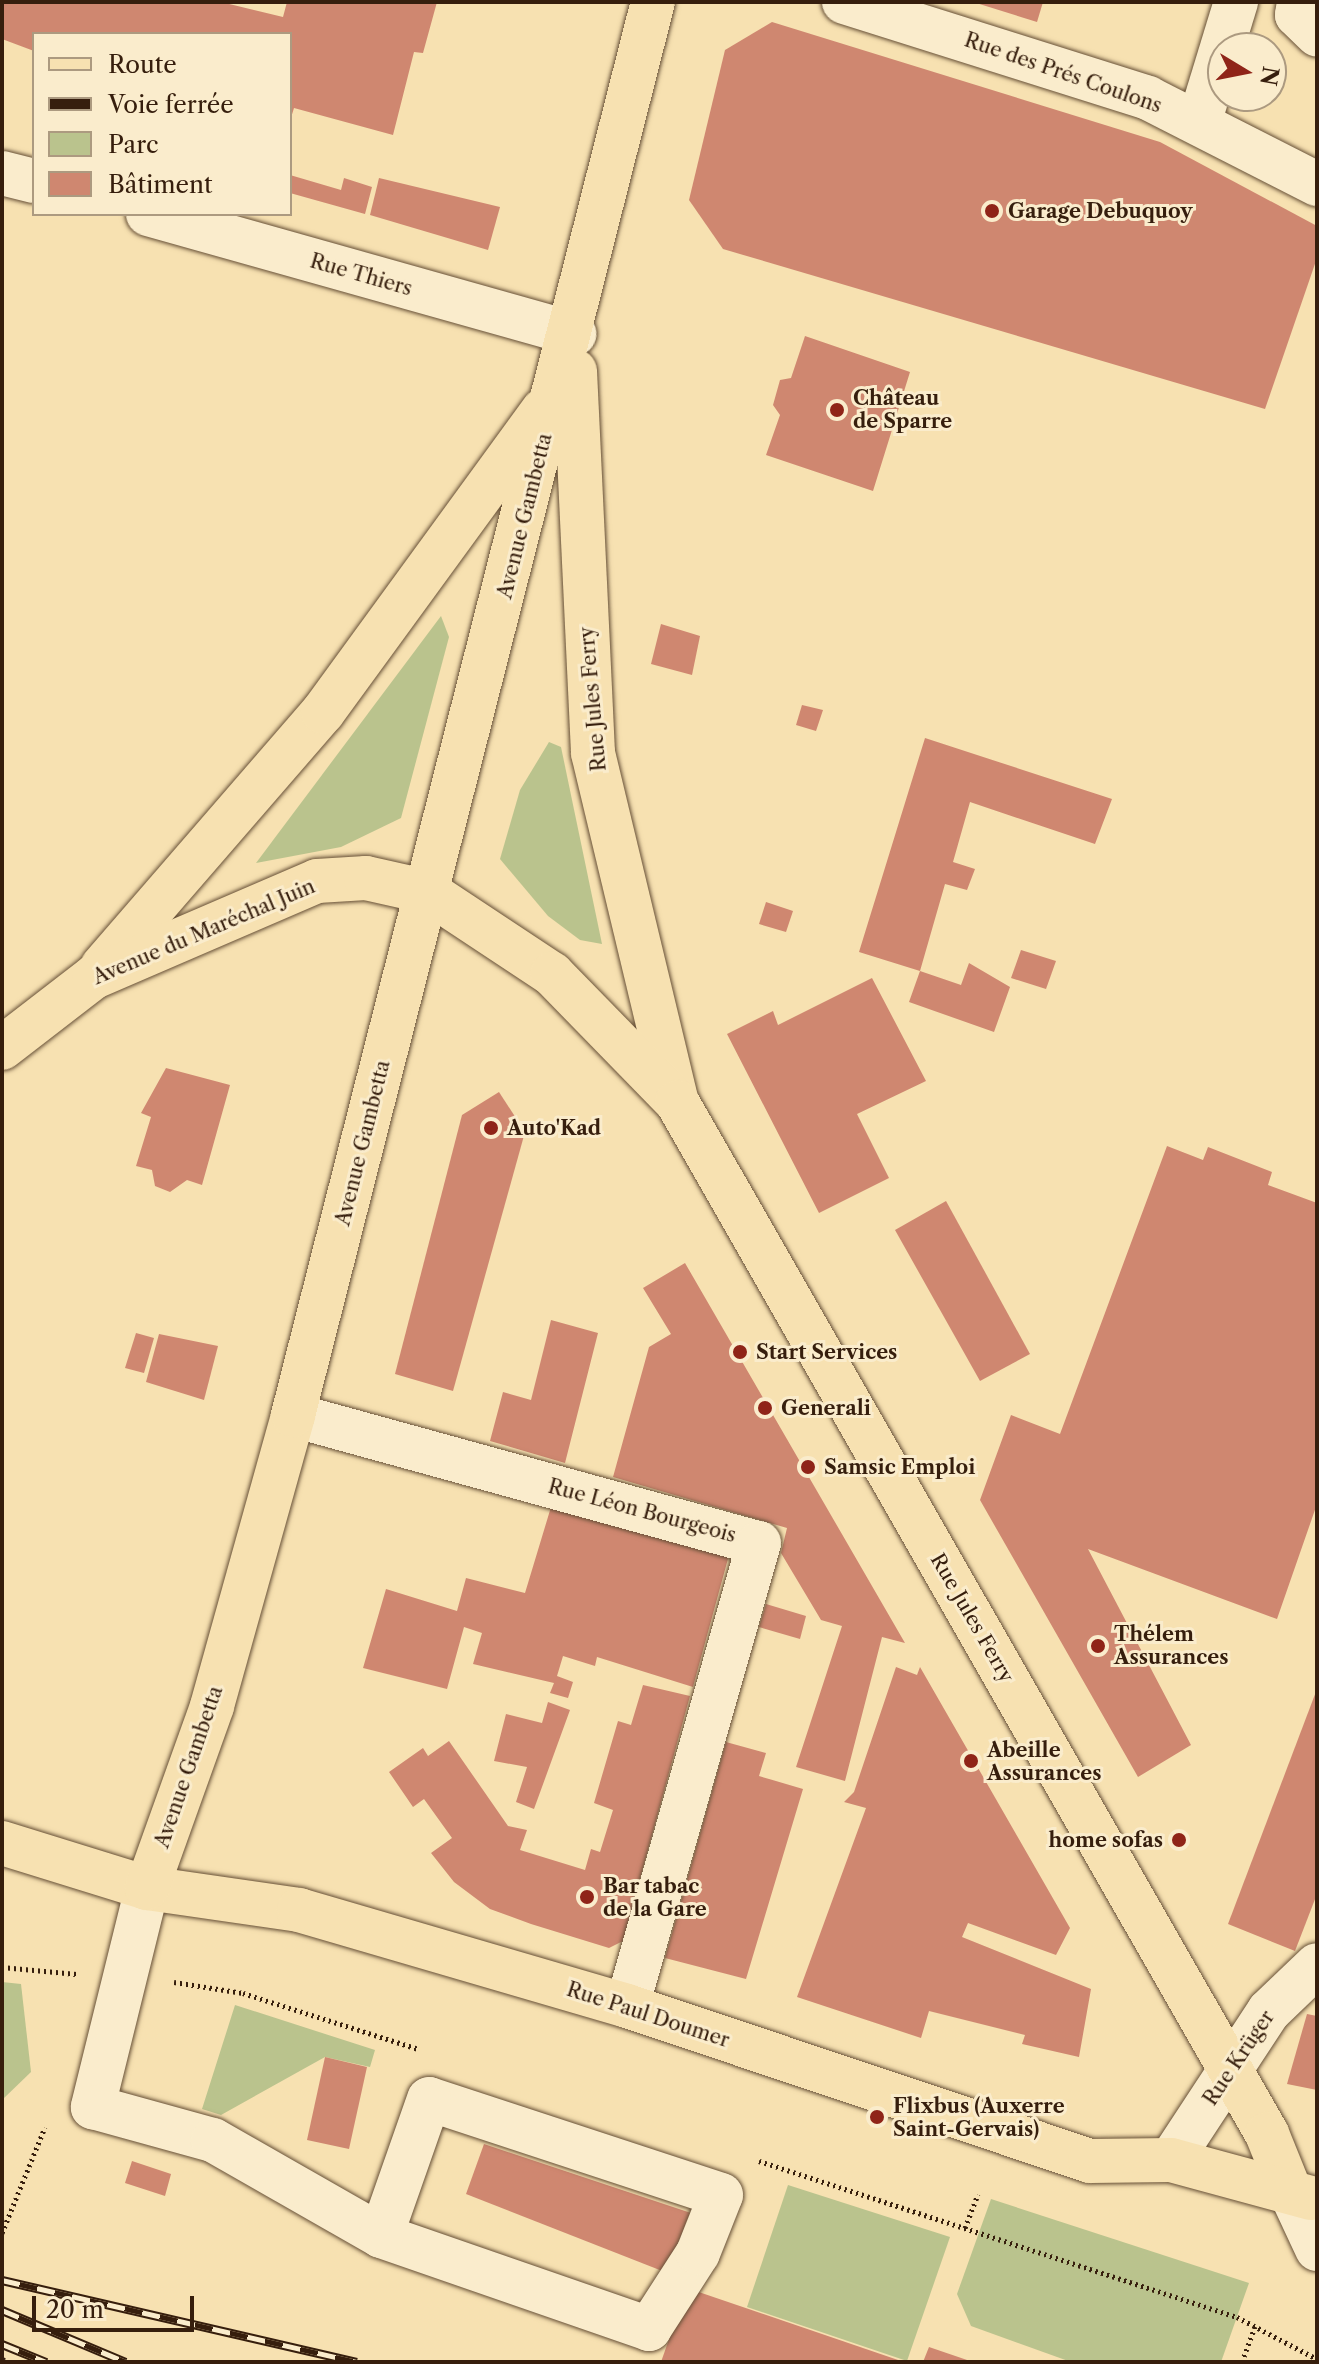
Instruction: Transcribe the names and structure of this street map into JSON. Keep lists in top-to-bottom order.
{
  "streets": {
    "main road": [
      "Avenue Gambetta",
      "Rue Jules Ferry",
      "Avenue du Maréchal Juin",
      "Rue Paul Doumer"
    ],
    "street": [
      "Rue des Prés Coulons",
      "Rue Thiers",
      "Rue Léon Bourgeois",
      "Rue Krüger"
    ]
  },
  "crossings": [
    ["Rue Thiers", "Avenue Gambetta"],
    ["Rue Thiers", "Rue Jules Ferry"],
    ["Avenue Gambetta", "Rue Jules Ferry"],
    ["Avenue Gambetta", "Avenue du Maréchal Juin"],
    ["Avenue Gambetta", "Rue Léon Bourgeois"],
    ["Avenue Gambetta", "Rue Paul Doumer"],
    ["Rue Jules Ferry", "Avenue du Maréchal Juin"],
    ["Rue Jules Ferry", "Rue Paul Doumer"],
    ["Rue Jules Ferry", "Rue Krüger"],
    ["Rue Léon Bourgeois", "Rue Paul Doumer"],
    ["Rue Paul Doumer", "Rue Krüger"]
  ],
  "places": [
    "Garage Debuquoy",
    "Château de Sparre",
    "Auto'Kad",
    "Start Services",
    "Generali",
    "Samsic Emploi",
    "Thélem Assurances",
    "Abeille Assurances",
    "home sofas",
    "Bar tabac de la Gare",
    "Flixbus (Auxerre Saint-Gervais)"
  ],
  "legend": [
    "Route",
    "Voie ferrée",
    "Parc",
    "Bâtiment"
  ],
  "scale_bar": "20 m",
  "north": "right"
}
